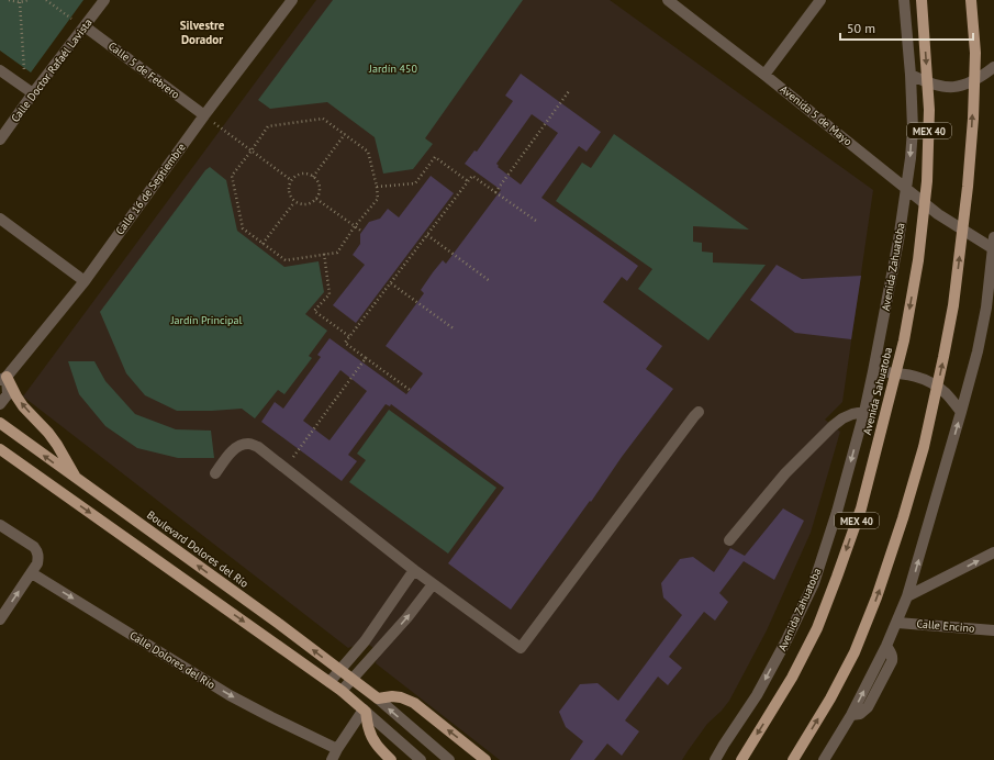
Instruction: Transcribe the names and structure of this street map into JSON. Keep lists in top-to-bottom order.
{
  "streets": {
    "main road": ["MEX 40", "Avenida Sahuatoba", "Boulevard Dolores del Río"],
    "street": [
      "Calle Doctor Rafaél Lavista",
      "Calle 5 de Febrero",
      "Avenida 5 de Mayo",
      "Calle 16 de Septiembre",
      "Avenida Zahuatoba",
      "Calle Encino",
      "Calle Dolores del Río"
    ]
  },
  "crossings": [
    ["Calle Doctor Rafaél Lavista", "Calle 5 de Febrero"],
    ["Calle 5 de Febrero", "Calle 16 de Septiembre"],
    ["Avenida 5 de Mayo", "Avenida Zahuatoba"]
  ],
  "one_way": ["Calle Dolores del Río"],
  "districts": ["Silvestre Dorador"],
  "parks": ["Jardín 450", "Jardín Principal"],
  "scale_bar": "50 m"
}
